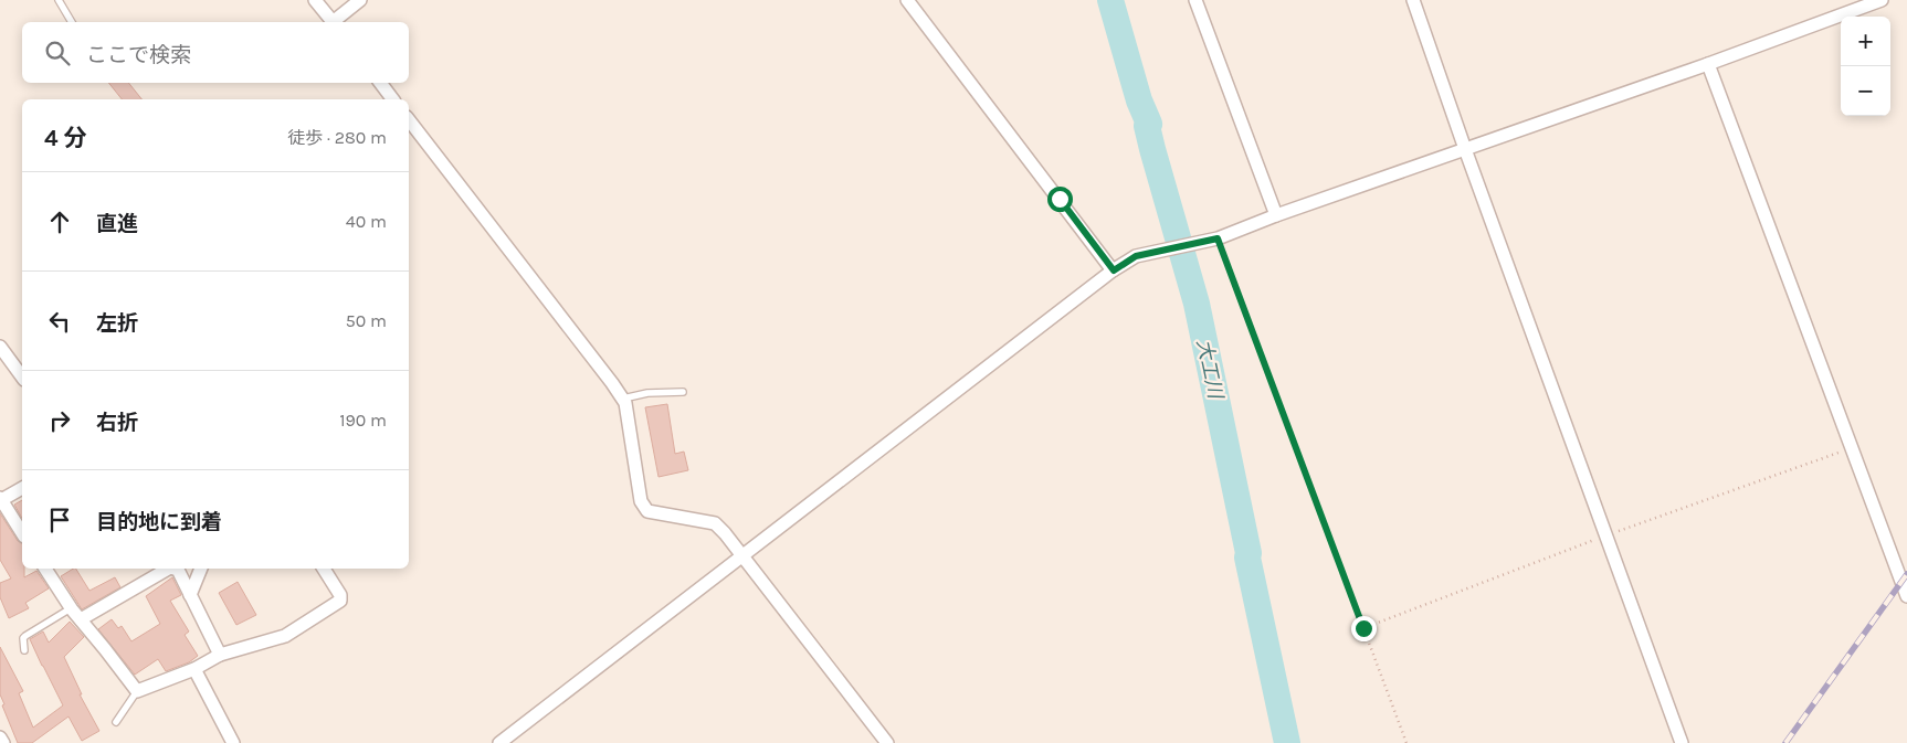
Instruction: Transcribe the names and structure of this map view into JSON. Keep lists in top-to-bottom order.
{
  "water": ["大工川"],
  "page": {
    "map_buttons": ["+", "−"],
    "search": "ここで検索",
    "heading": ["4 分", "徒歩 · 280 m"],
    "list": [
      ["直進", "40 m"],
      ["左折", "50 m"],
      ["右折", "190 m"],
      "目的地に到着"
    ]
  }
}
